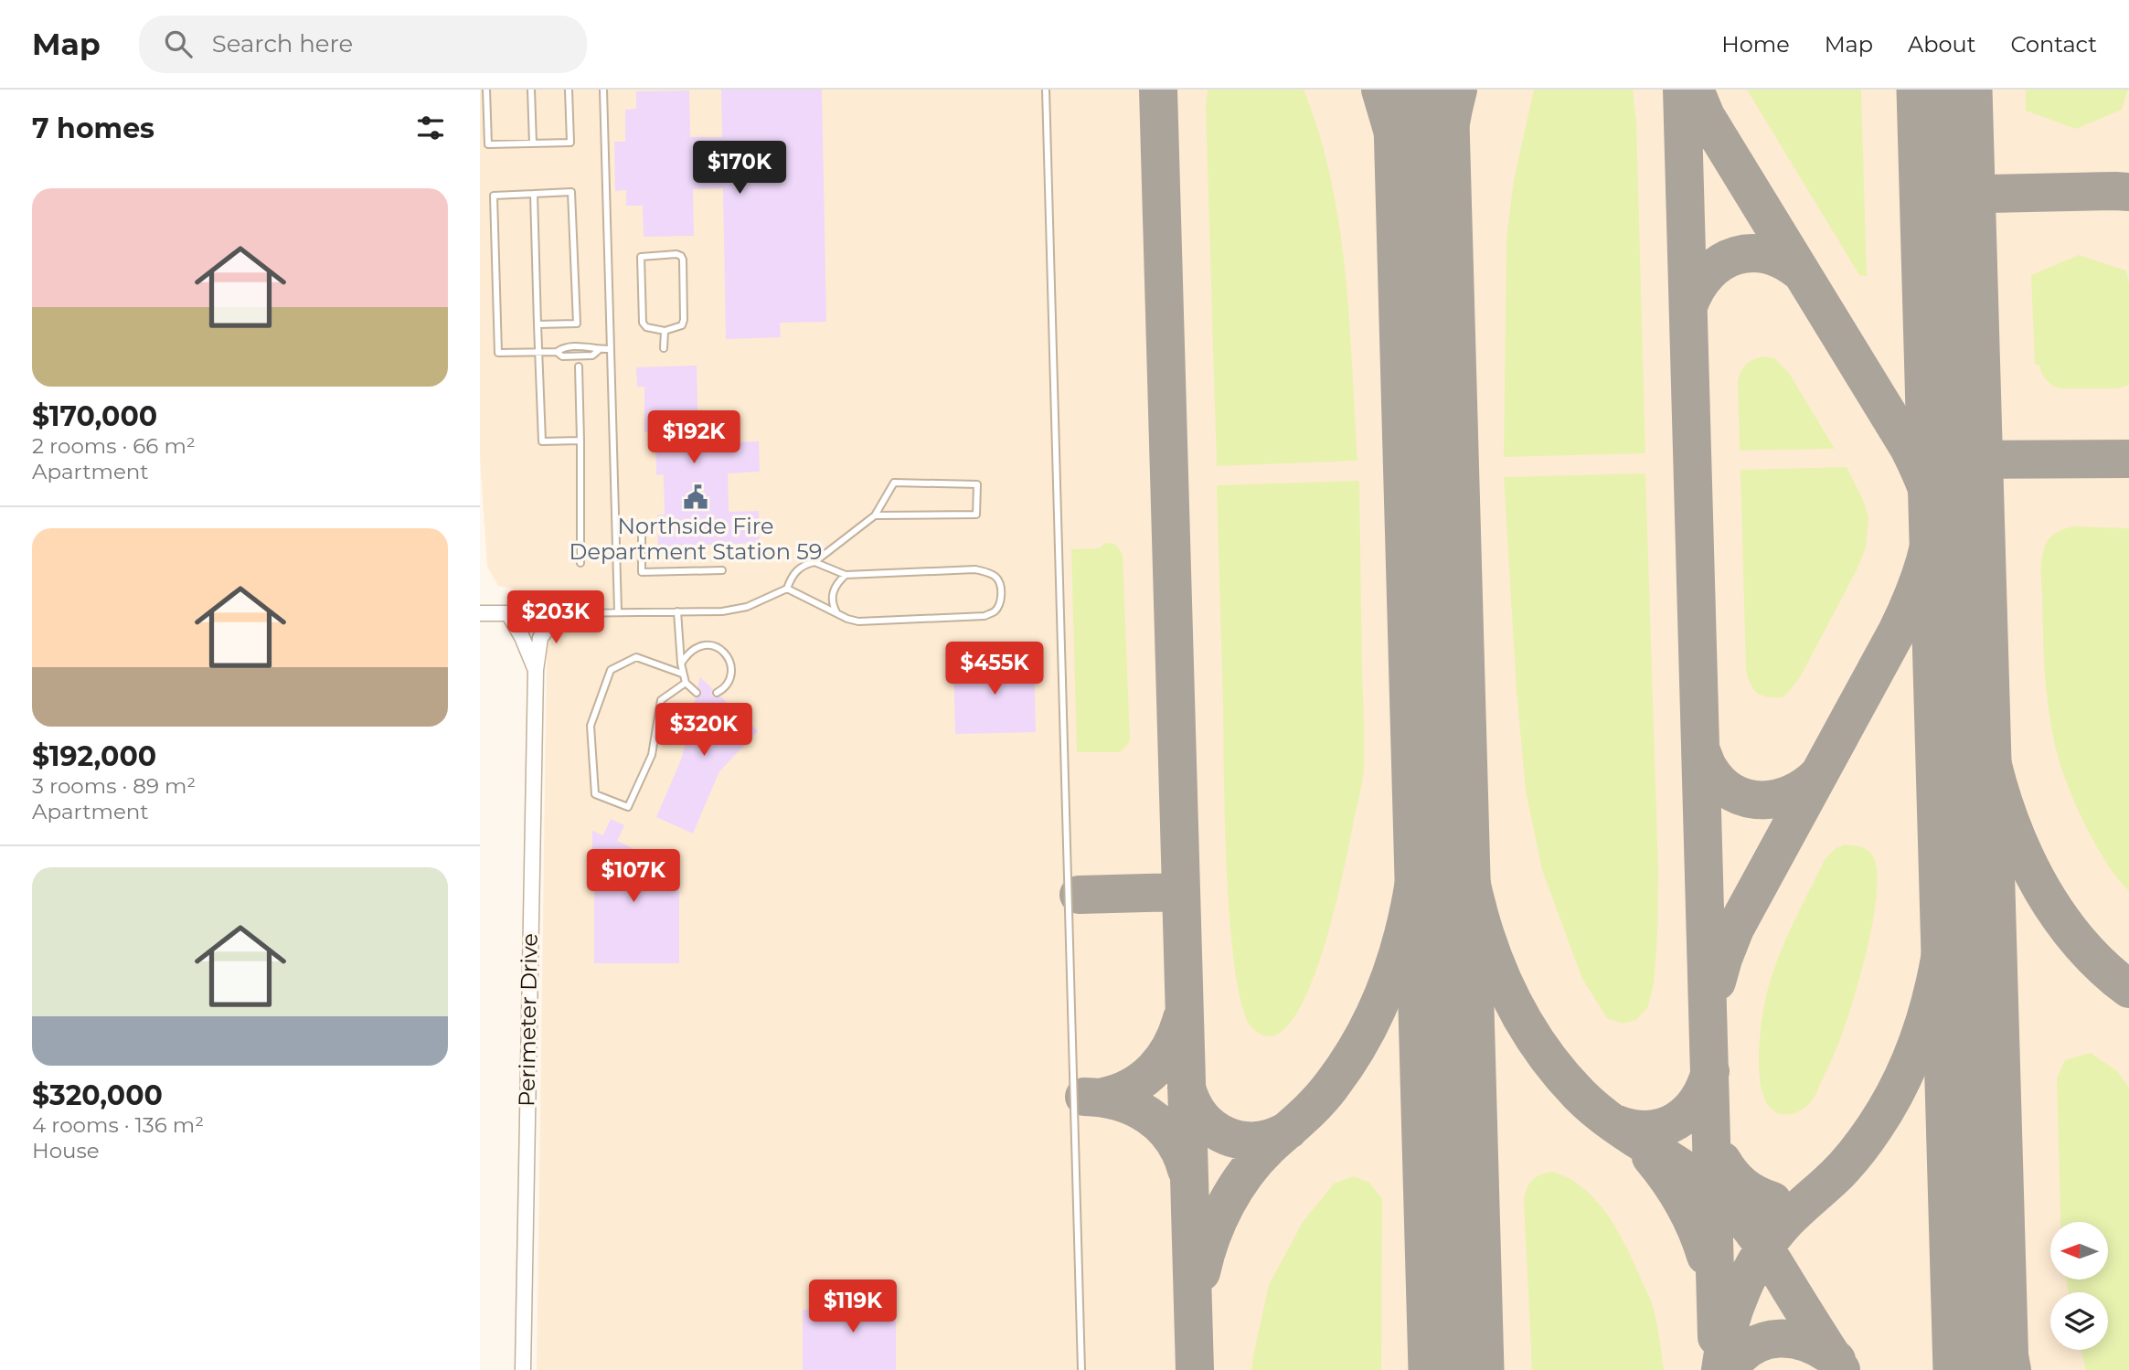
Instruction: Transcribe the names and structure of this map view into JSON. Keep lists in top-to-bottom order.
{
  "streets": {
    "street": ["Perimeter Drive"]
  },
  "places": {
    "public building": ["Northside Fire Department Station 59"]
  },
  "north": "left",
  "page": {
    "header": "Map",
    "search": "Search here",
    "nav": [
      "Home",
      "Map",
      "About",
      "Contact"
    ],
    "heading": "7 homes",
    "price": [
      "$170K",
      "$192K",
      "$203K",
      "$455K",
      "$320K",
      "$107K",
      "$119K"
    ],
    "list": [
      {
        "name": "$170,000",
        "note": "2 rooms · 66 m² · Apartment"
      },
      {
        "name": "$192,000",
        "note": "3 rooms · 89 m² · Apartment"
      },
      {
        "name": "$320,000",
        "note": "4 rooms · 136 m² · House"
      }
    ]
  }
}
